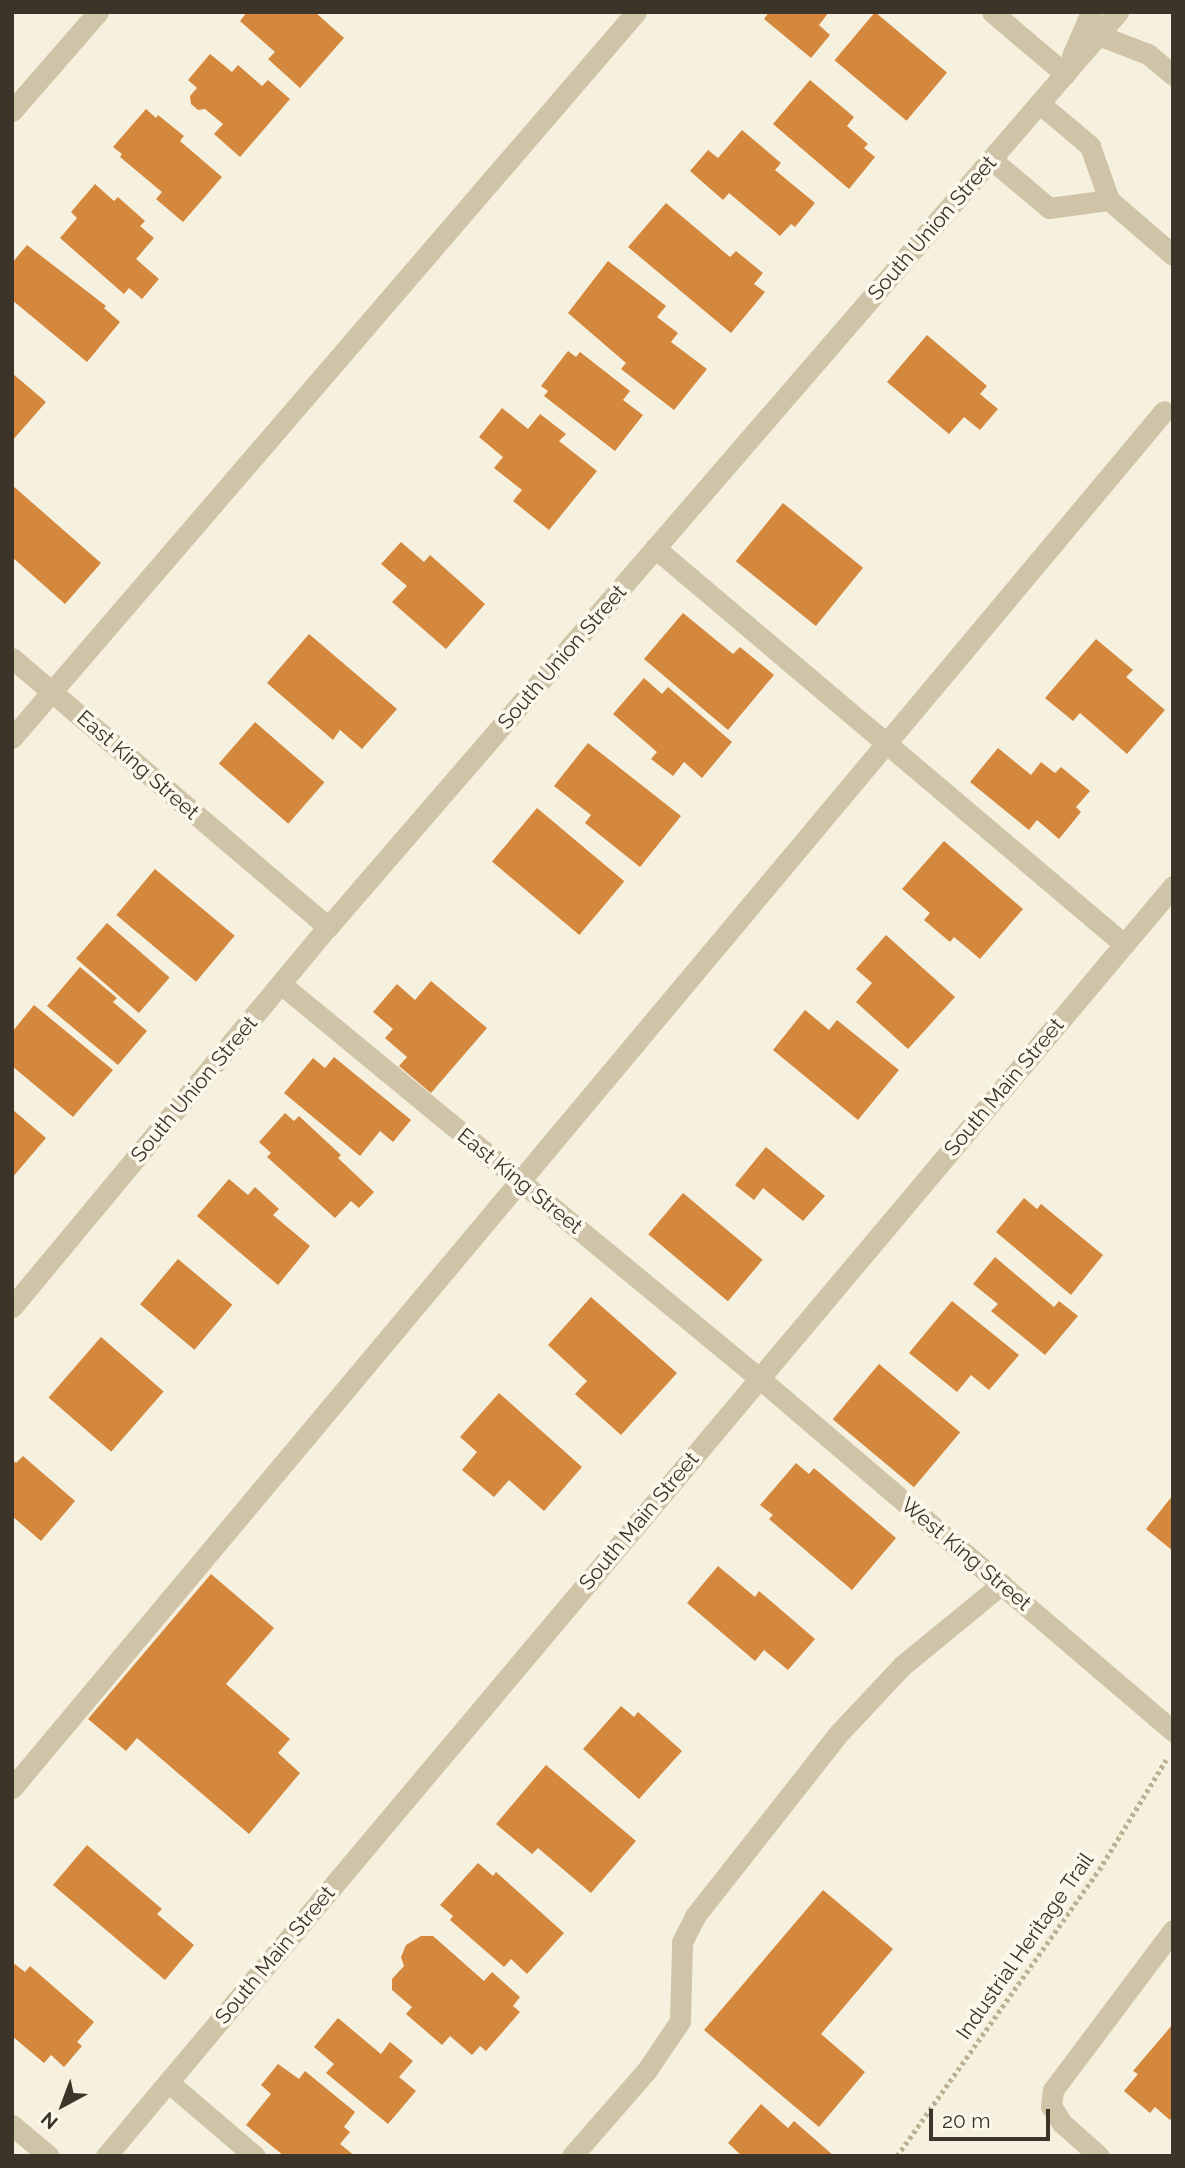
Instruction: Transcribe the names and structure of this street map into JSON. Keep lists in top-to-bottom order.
{
  "streets": {
    "street": [
      "South Union Street",
      "East King Street",
      "South Main Street",
      "West King Street"
    ],
    "path": ["Industrial Heritage Trail"]
  },
  "crossings": [
    ["South Union Street", "East King Street"],
    ["East King Street", "South Main Street"],
    ["East King Street", "West King Street"],
    ["South Main Street", "West King Street"]
  ],
  "scale_bar": "20 m",
  "north": "bottom left"
}
